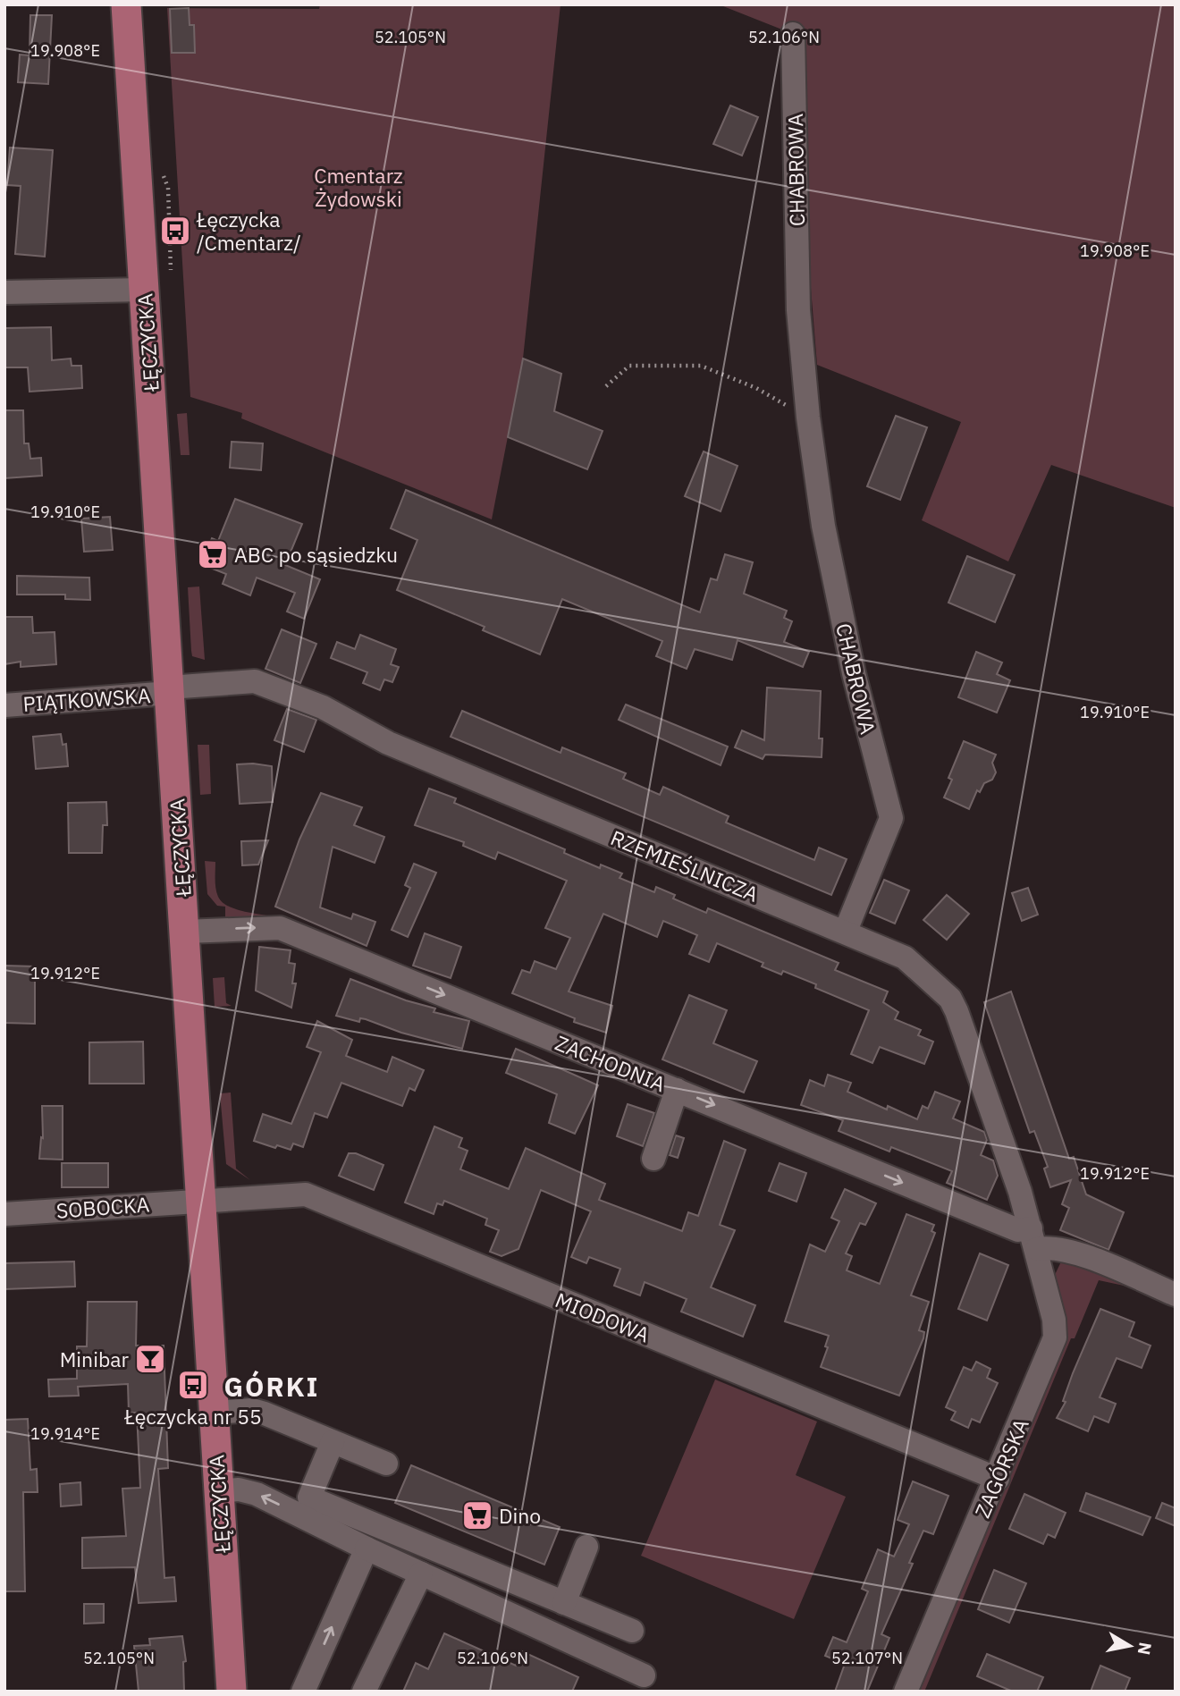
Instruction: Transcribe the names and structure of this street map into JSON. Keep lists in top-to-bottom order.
{
  "streets": {
    "main road": ["ŁĘCZYCKA"],
    "street": [
      "CHABROWA",
      "PIĄTKOWSKA",
      "RZEMIEŚLNICZA",
      "ZACHODNIA",
      "SOBOCKA",
      "MIODOWA",
      "ZAGÓRSKA"
    ]
  },
  "crossings": [
    ["CHABROWA", "RZEMIEŚLNICZA"],
    ["ŁĘCZYCKA", "PIĄTKOWSKA"],
    ["ŁĘCZYCKA", "RZEMIEŚLNICZA"],
    ["ŁĘCZYCKA", "ZACHODNIA"],
    ["ŁĘCZYCKA", "SOBOCKA"],
    ["ŁĘCZYCKA", "MIODOWA"],
    ["PIĄTKOWSKA", "RZEMIEŚLNICZA"],
    ["RZEMIEŚLNICZA", "ZACHODNIA"],
    ["RZEMIEŚLNICZA", "ZAGÓRSKA"],
    ["ZACHODNIA", "ZAGÓRSKA"],
    ["SOBOCKA", "MIODOWA"],
    ["MIODOWA", "ZAGÓRSKA"]
  ],
  "one_way": ["ZACHODNIA"],
  "districts": ["GÓRKI"],
  "parks": ["Cmentarz Żydowski"],
  "places": {
    "bus stop": ["Łęczycka /Cmentarz/", "Łęczycka nr 55"],
    "supermarket": ["ABC po sąsiedzku", "Dino"],
    "bar": ["Minibar"]
  },
  "north": "right",
  "coordinates": [
    "52.105°N",
    "52.106°N",
    "19.908°E",
    "19.910°E",
    "19.912°E",
    "19.914°E",
    "52.107°N"
  ]
}
